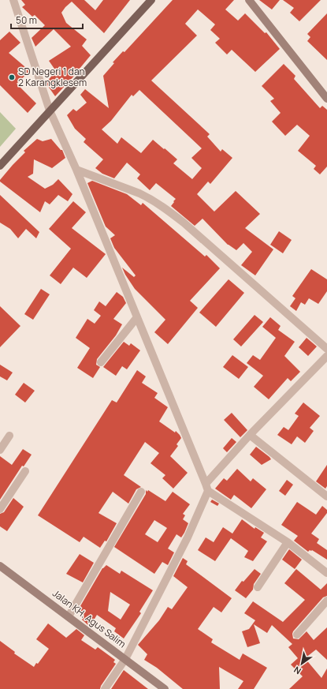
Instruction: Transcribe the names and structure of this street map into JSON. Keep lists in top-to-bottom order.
{
  "streets": {
    "main road": ["Jalan KH. Agus Salim"]
  },
  "places": ["SD Negeri 1 dan 2 Karangklesem"],
  "scale_bar": "50 m",
  "north": "bottom left"
}
